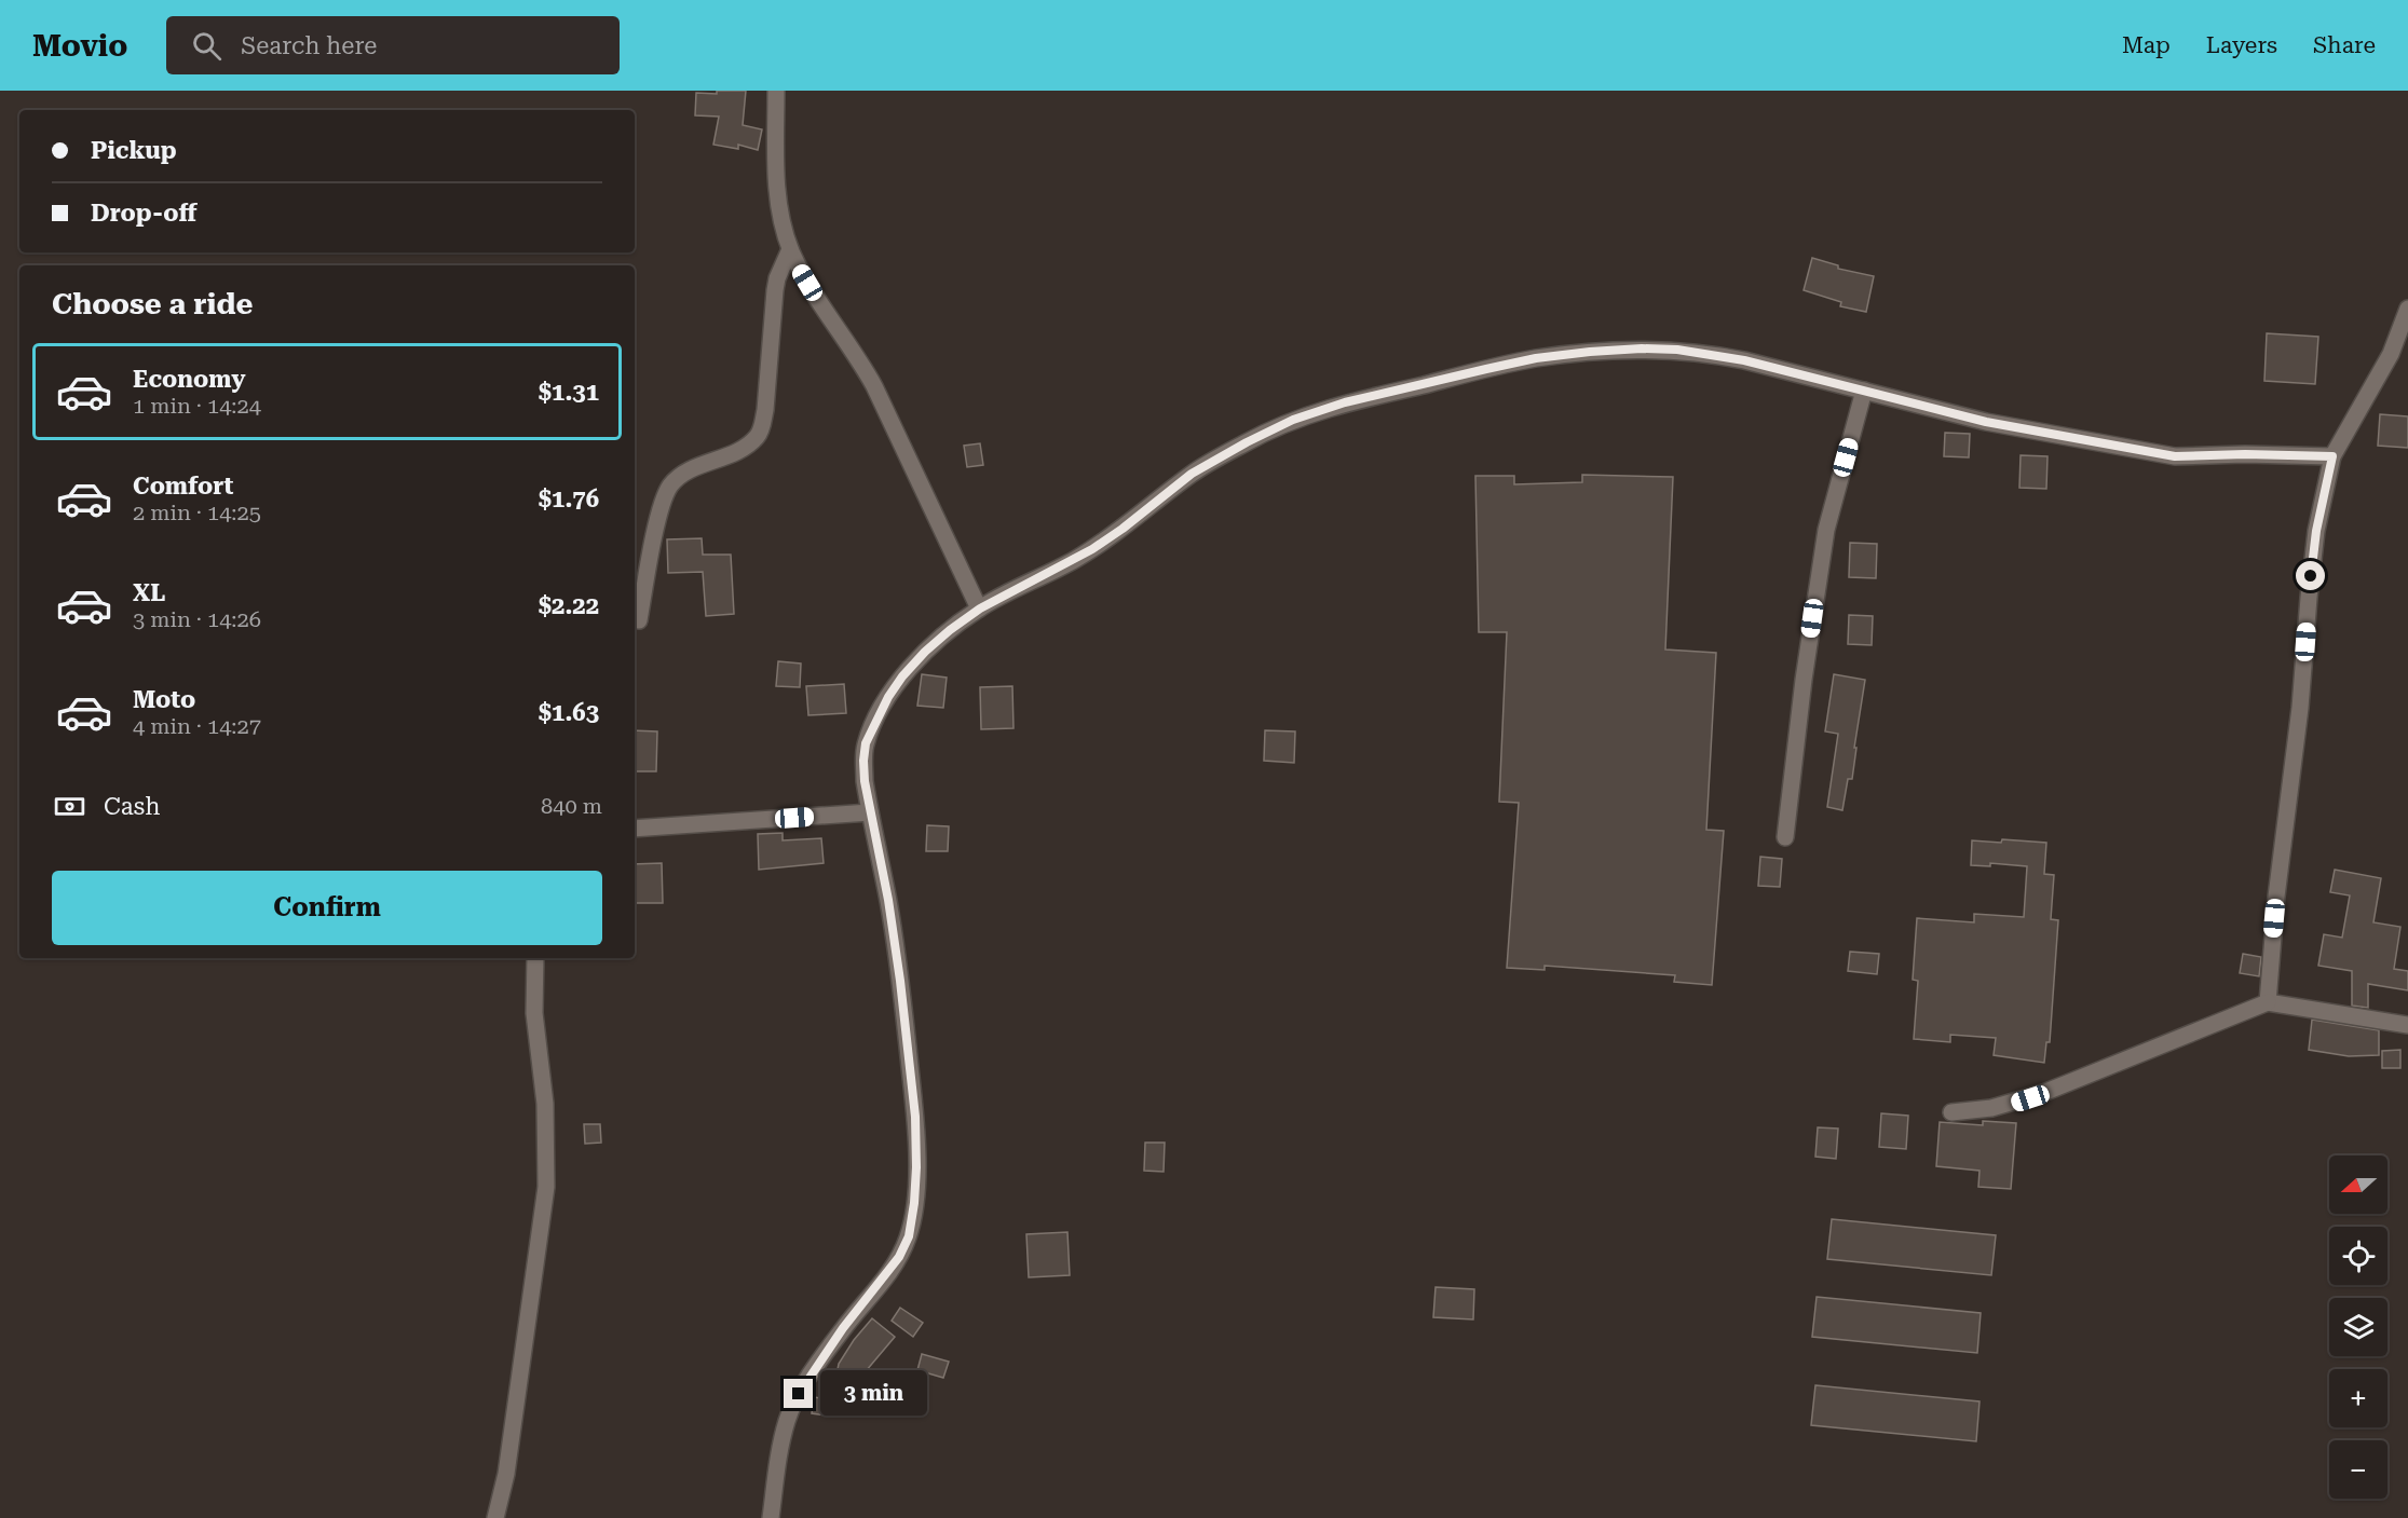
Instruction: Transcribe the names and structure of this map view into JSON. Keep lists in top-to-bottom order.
{
  "north": "left",
  "page": {
    "header": "Movio",
    "search": "Search here",
    "nav": ["Map", "Layers", "Share"],
    "banner": ["Pickup", "Drop-off"],
    "heading": "Choose a ride",
    "list": [
      {
        "name": "Economy",
        "note": "1 min · 14:24",
        "value": "$1.31"
      },
      {
        "name": "Comfort",
        "note": "2 min · 14:25",
        "value": "$1.76"
      },
      {
        "name": "XL",
        "note": "3 min · 14:26",
        "value": "$2.22"
      },
      {
        "name": "Moto",
        "note": "4 min · 14:27",
        "value": "$1.63"
      }
    ],
    "pay": ["Cash", "840 m"],
    "buttons": "Confirm",
    "map_buttons": ["+", "−"],
    "bubble": "3 min"
  }
}
